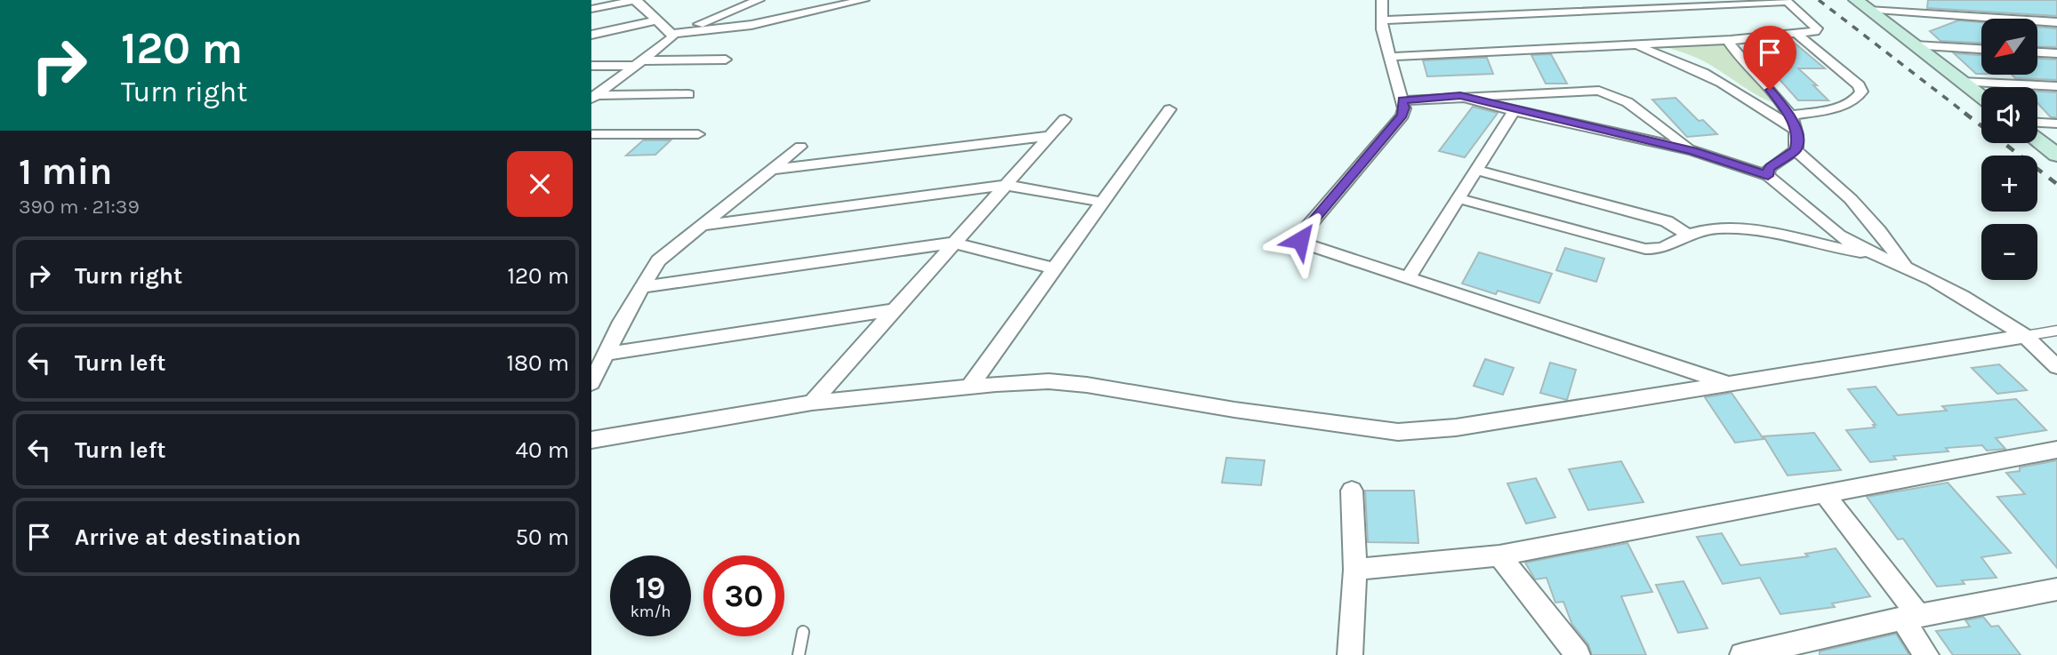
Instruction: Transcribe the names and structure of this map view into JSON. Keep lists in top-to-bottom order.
{
  "north": "bottom left",
  "page": {
    "turn": ["120 m", "Turn right"],
    "map_buttons": ["+", "−"],
    "heading": ["1 min", "390 m · 21:39"],
    "list": [
      {
        "name": "Turn right",
        "value": "120 m"
      },
      {
        "name": "Turn left",
        "value": "180 m"
      },
      {
        "name": "Turn left",
        "value": "40 m"
      },
      {
        "name": "Arrive at destination",
        "value": "50 m"
      }
    ],
    "speed": "19 km/h",
    "limit": "30"
  }
}
